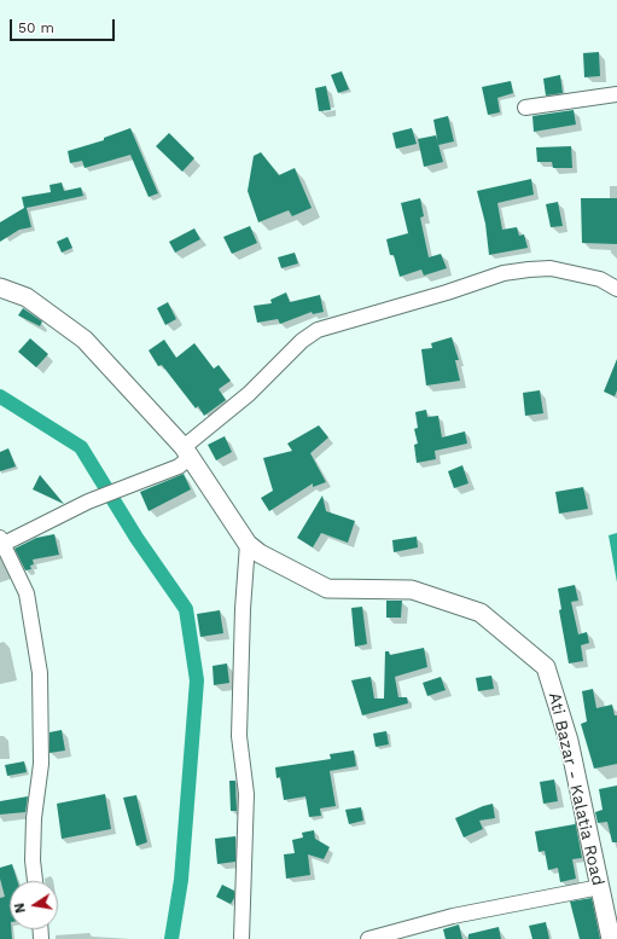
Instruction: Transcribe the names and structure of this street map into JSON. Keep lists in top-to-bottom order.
{
  "streets": {
    "main road": ["Ati Bazar - Kalatia Road"]
  },
  "scale_bar": "50 m",
  "north": "left"
}
